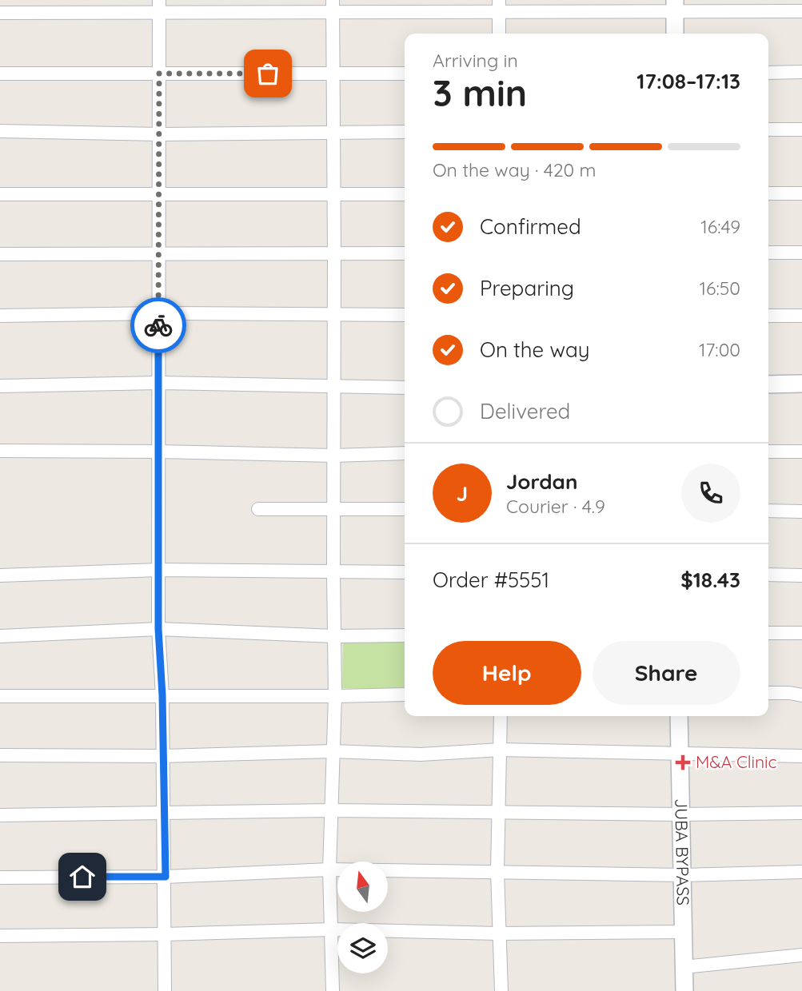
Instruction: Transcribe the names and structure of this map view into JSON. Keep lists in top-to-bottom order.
{
  "streets": {
    "main road": ["JUBA BYPASS"]
  },
  "places": {
    "health": ["M&A Clinic"]
  },
  "north": "top",
  "page": {
    "heading": ["3 min", "Arriving in", "17:08–17:13"],
    "panel": [
      "Jordan",
      "Courier · 4.9",
      "Order #5551",
      "$18.43"
    ],
    "bar": "On the way · 420 m",
    "list": [
      ["Confirmed", "16:49"],
      ["Preparing", "16:50"],
      ["On the way", "17:00"],
      "Delivered"
    ],
    "round": "J",
    "buttons": ["Help", "Share"]
  }
}
